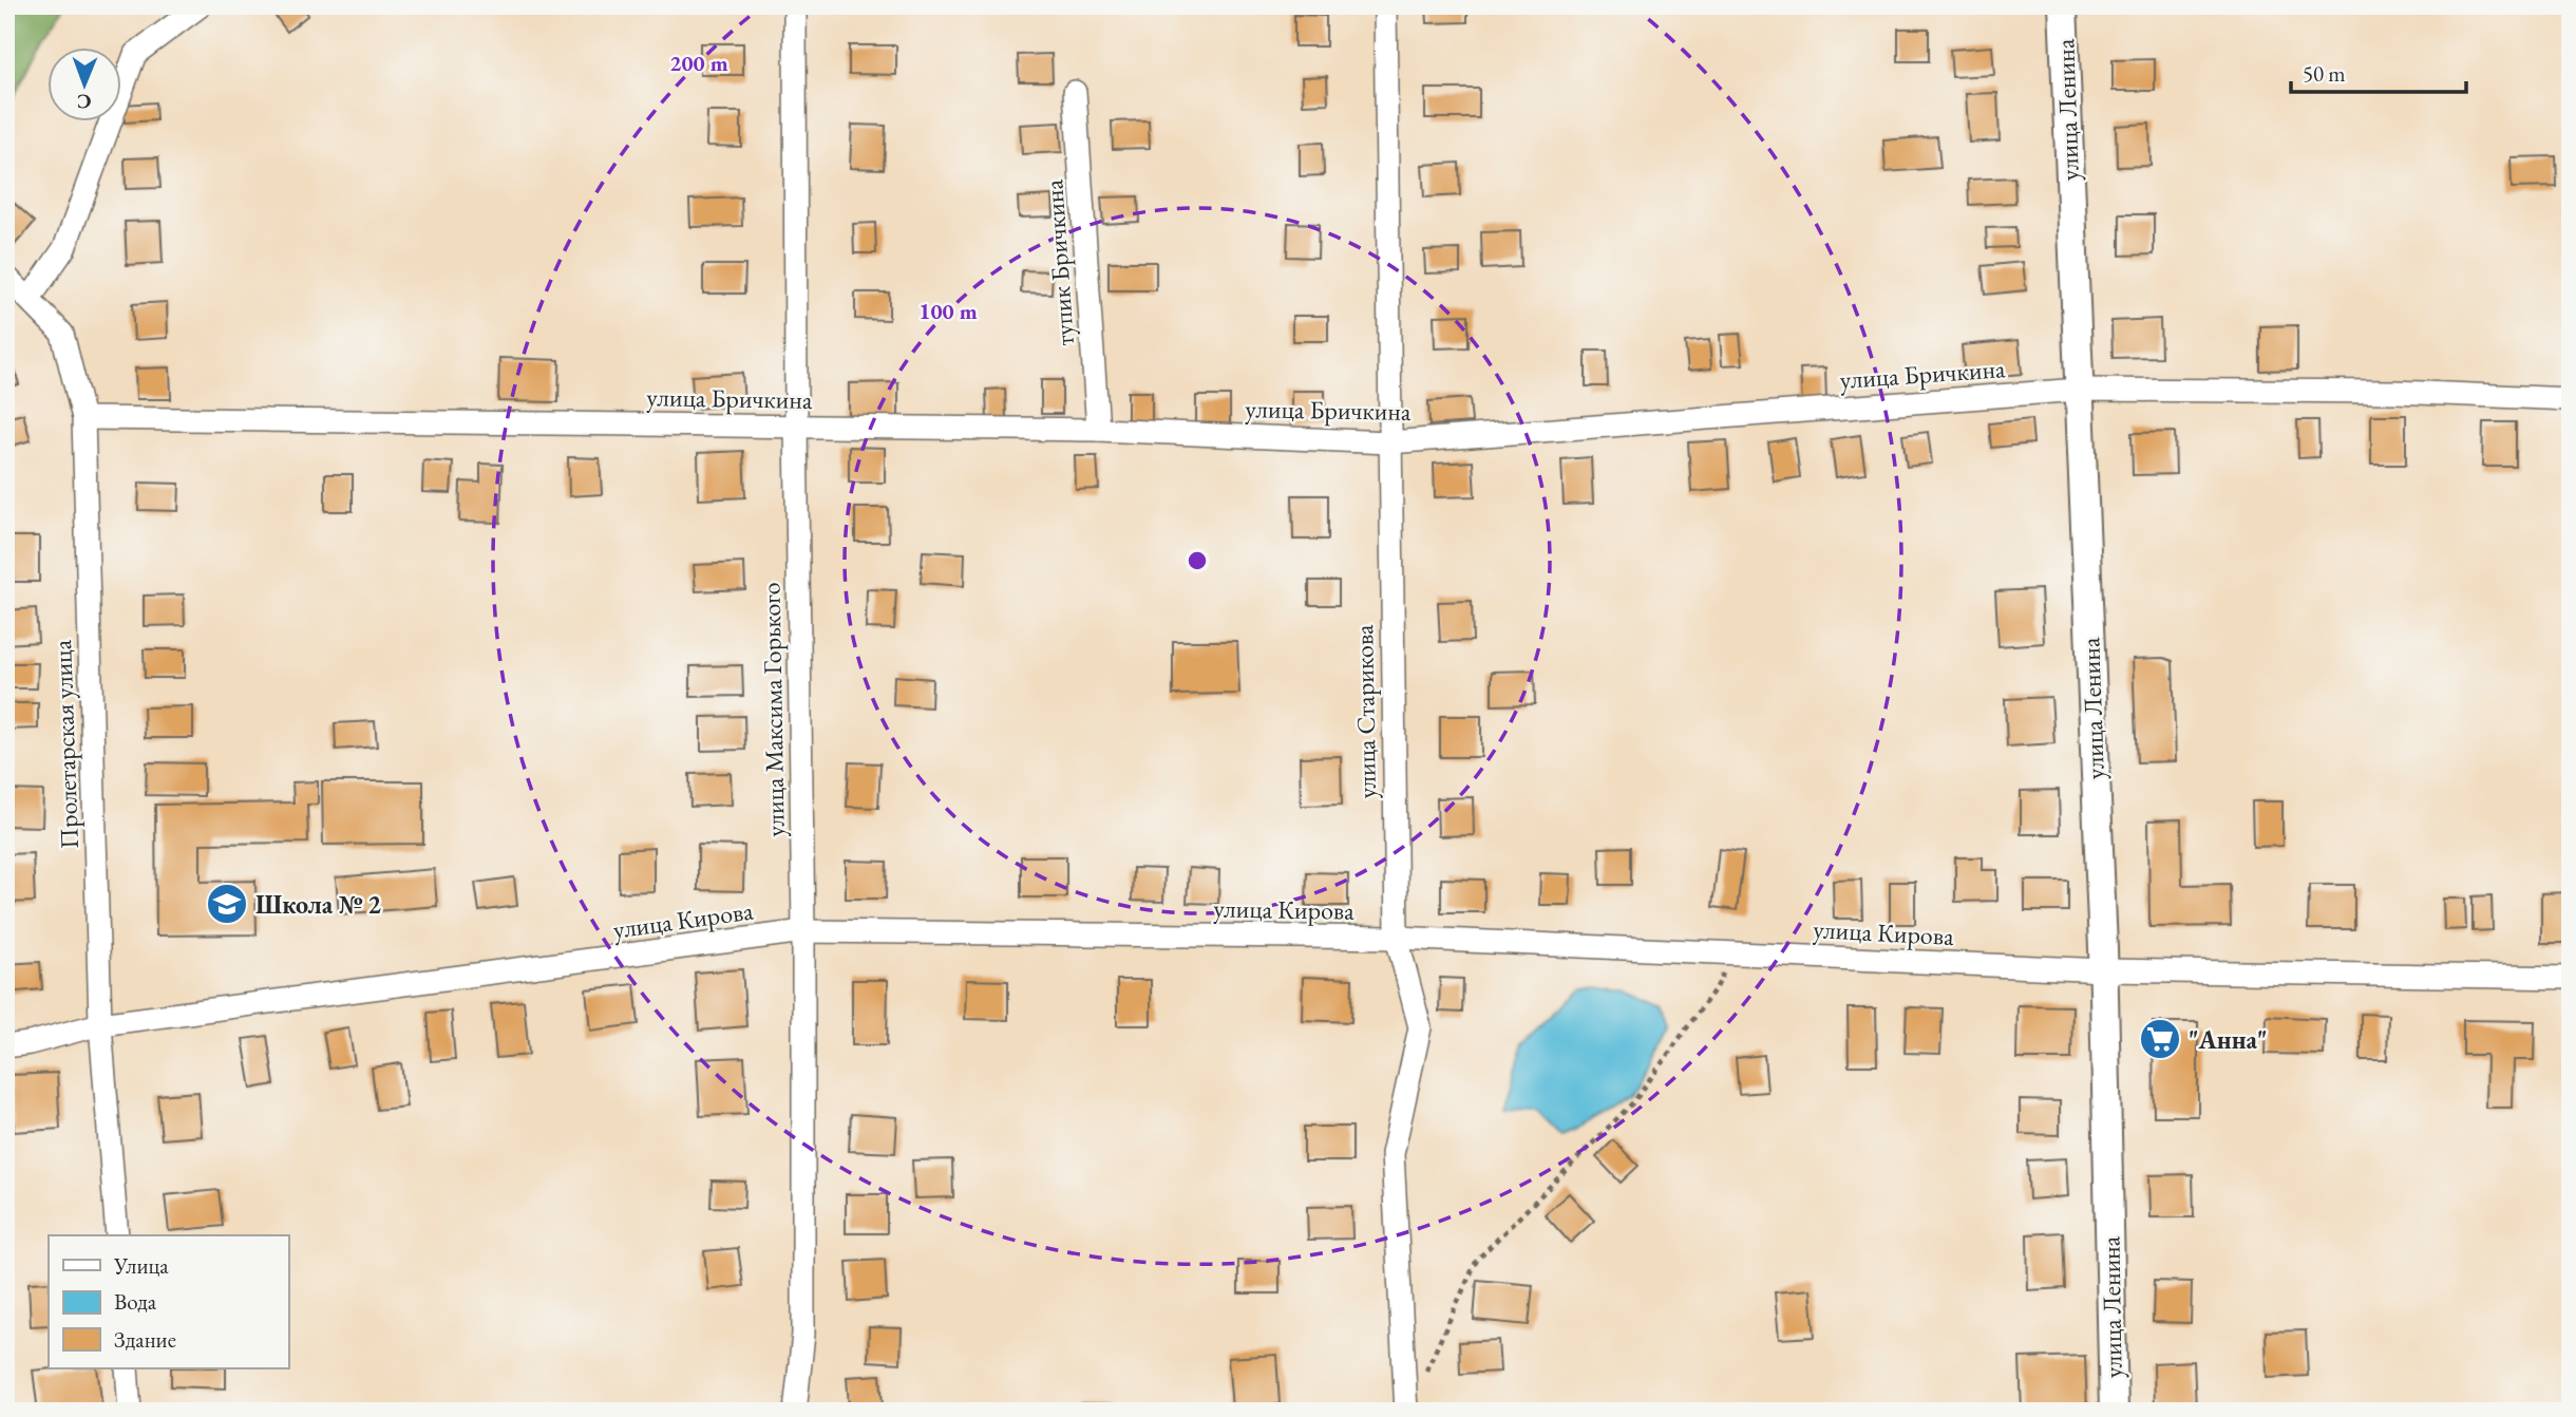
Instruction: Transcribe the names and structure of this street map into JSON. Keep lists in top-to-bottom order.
{
  "streets": {
    "street": [
      "улица Ленина",
      "тупик Бричкина",
      "улица Бричкина",
      "улица Максима Горького",
      "улица Старикова",
      "Пролетарская улица",
      "улица Кирова"
    ]
  },
  "crossings": [
    ["улица Ленина", "улица Бричкина"],
    ["улица Ленина", "улица Кирова"],
    ["тупик Бричкина", "улица Бричкина"],
    ["улица Бричкина", "улица Максима Горького"],
    ["улица Бричкина", "улица Старикова"],
    ["улица Бричкина", "Пролетарская улица"],
    ["улица Максима Горького", "улица Кирова"],
    ["улица Старикова", "улица Кирова"],
    ["Пролетарская улица", "улица Кирова"]
  ],
  "places": {
    "school or university": ["Школа № 2"],
    "supermarket": ["\"Анна\""]
  },
  "legend": ["Улица", "Вода", "Здание"],
  "scale_bar": "50 m",
  "north": "bottom",
  "rings": ["200 m", "100 m"]
}
